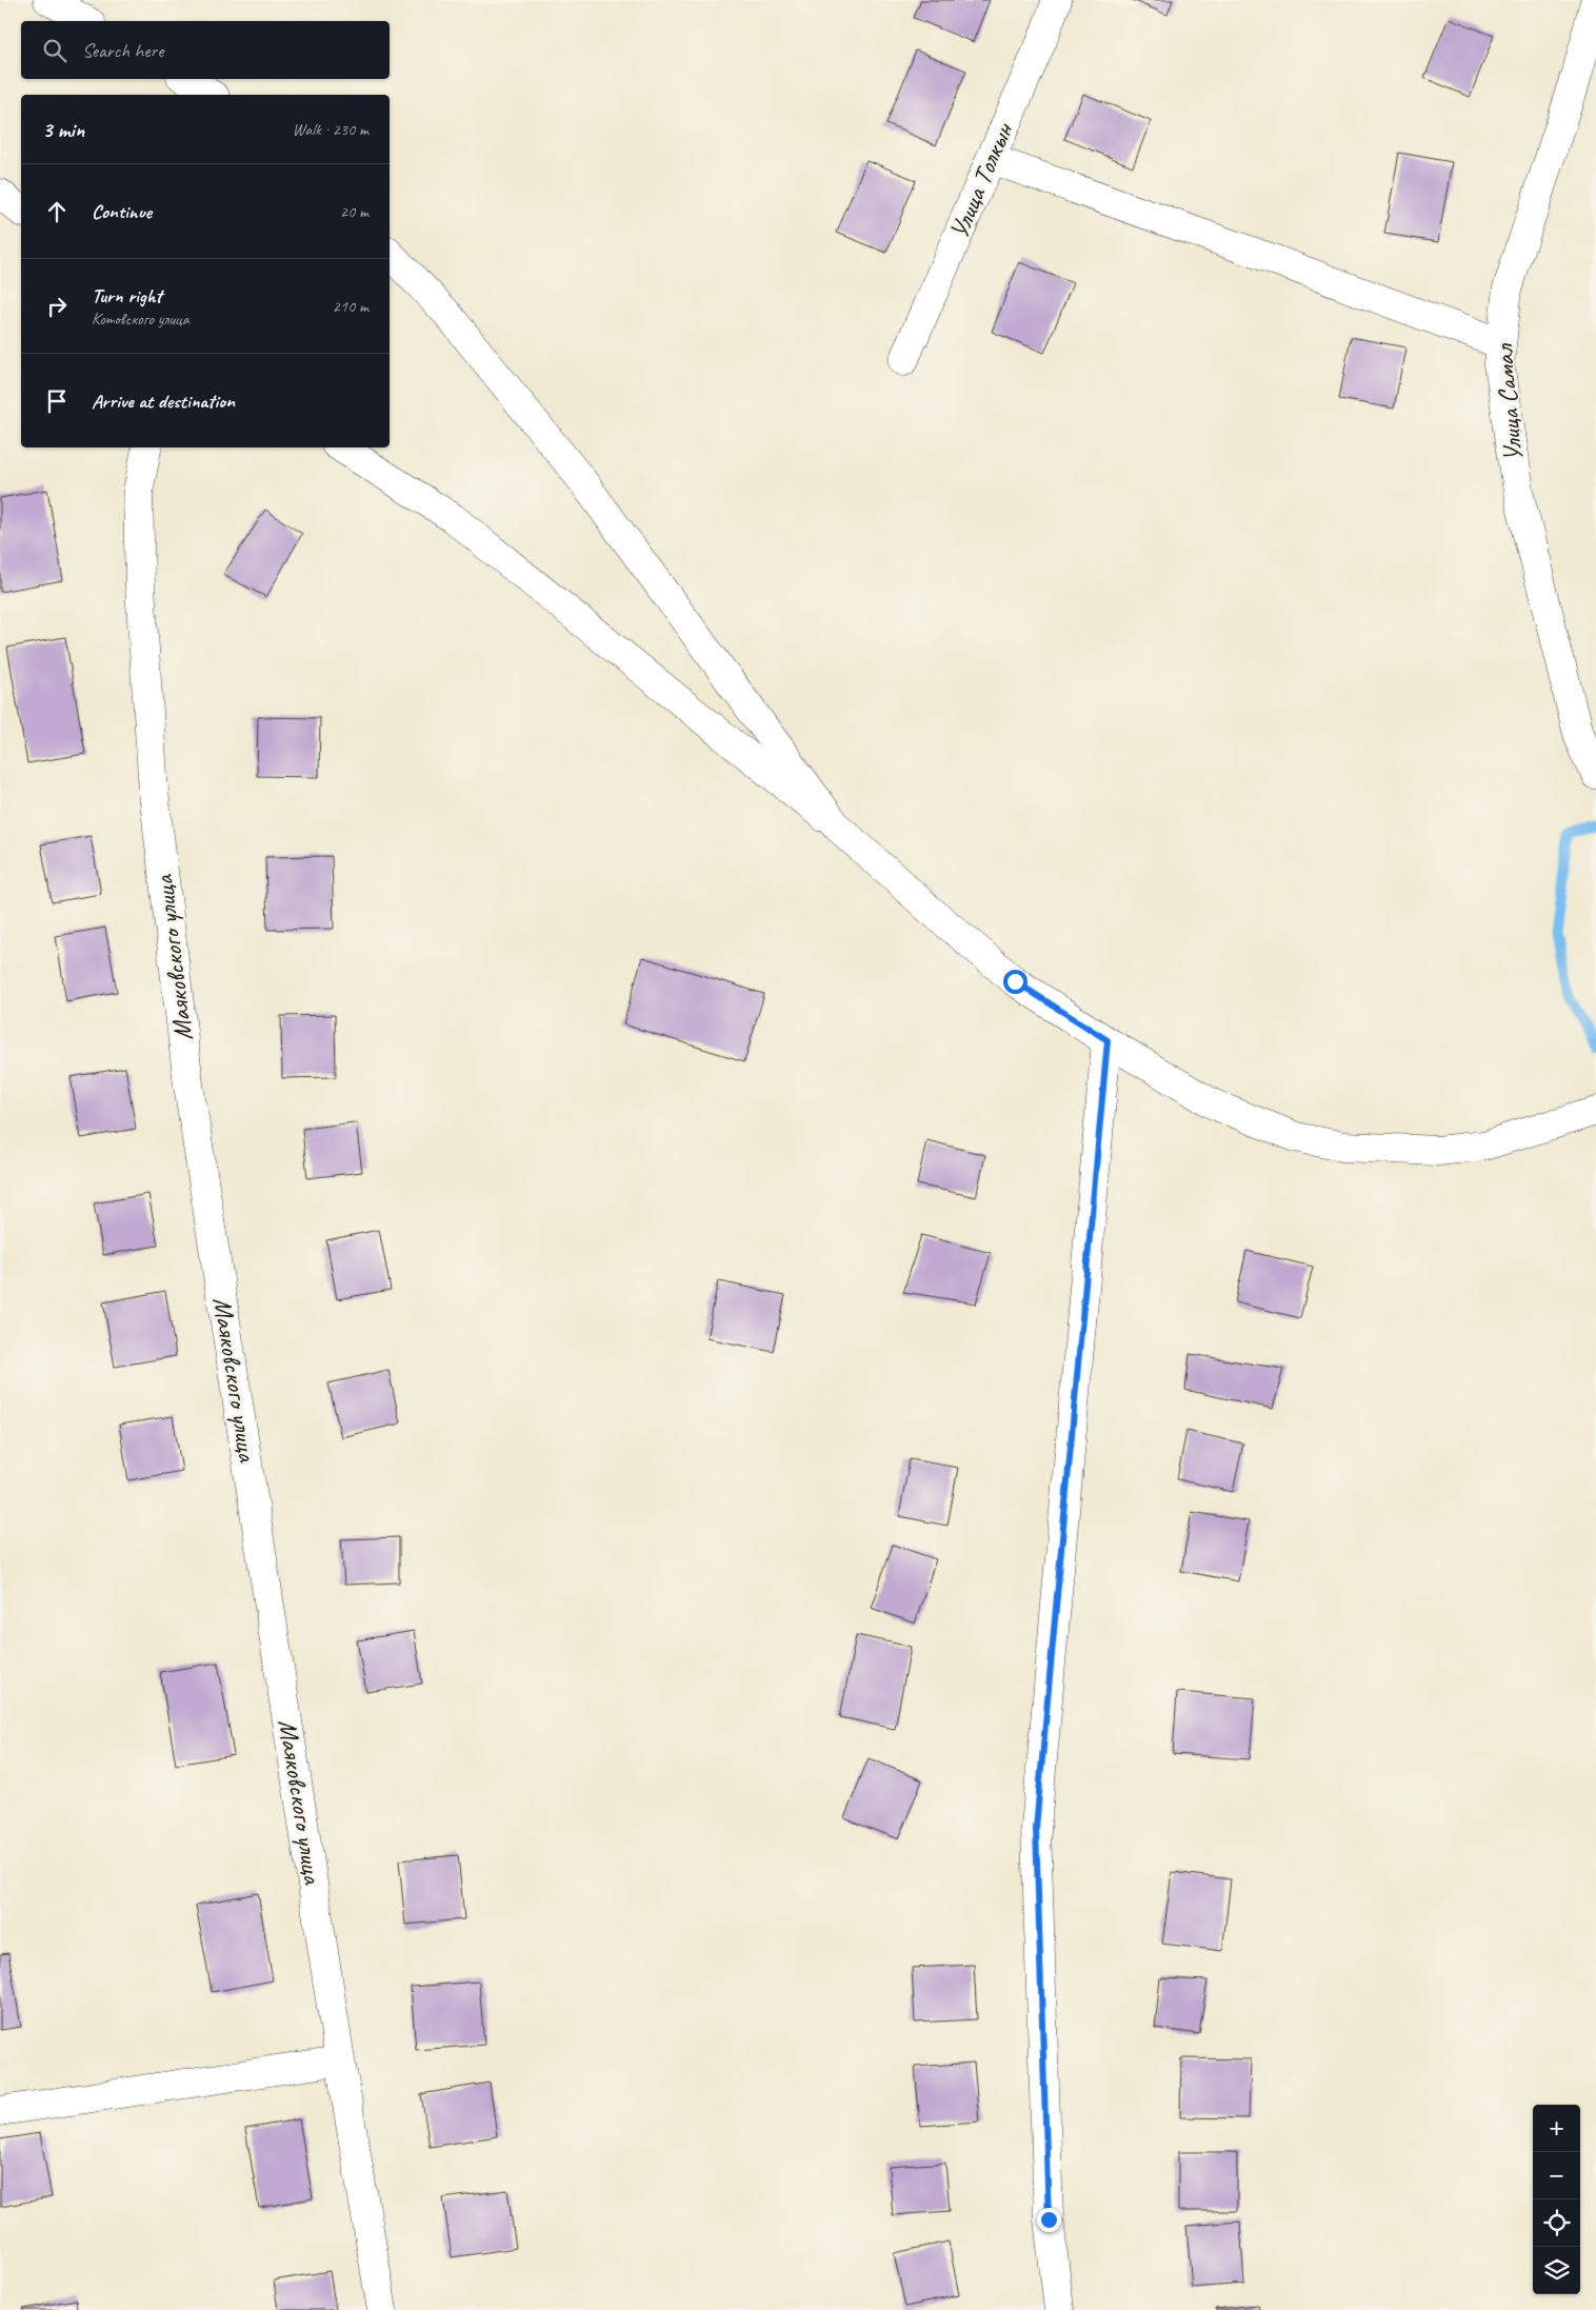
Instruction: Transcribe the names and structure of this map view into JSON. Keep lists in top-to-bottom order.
{
  "streets": {
    "street": ["Улица Толкын", "Улица Самал", "Маяковского улица"]
  },
  "page": {
    "search": "Search here",
    "heading": ["3 min", "Walk · 230 m"],
    "list": [
      ["Continue", "20 m"],
      ["Turn right", "Котовского улица", "210 m"],
      "Arrive at destination"
    ],
    "map_buttons": ["+", "−"]
  }
}
